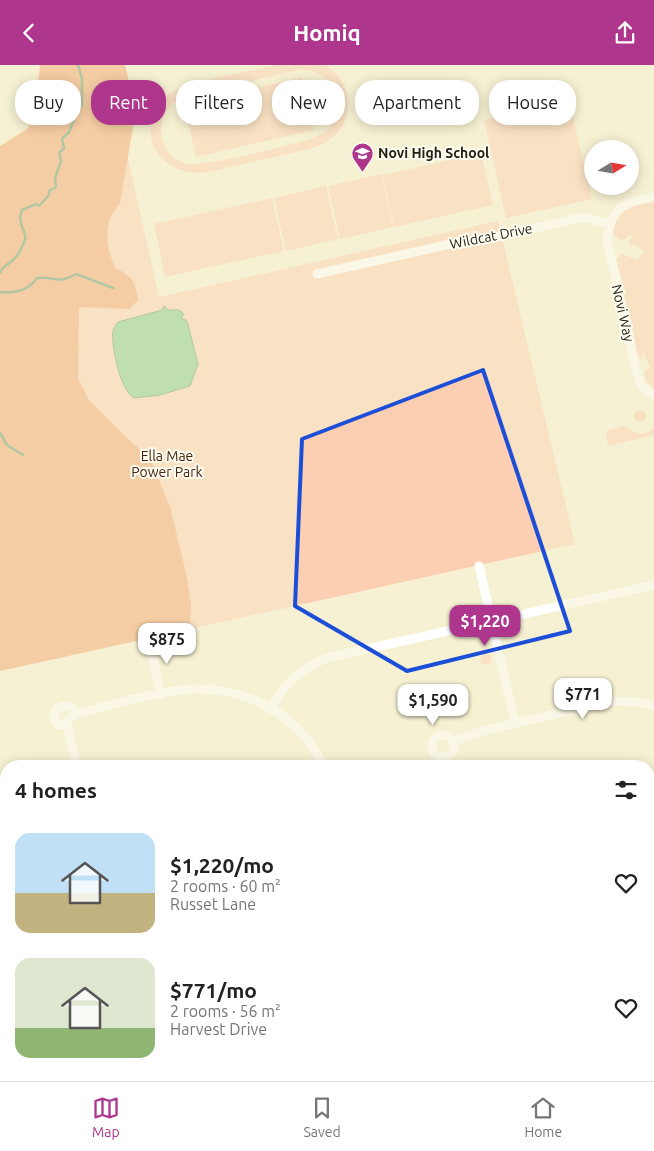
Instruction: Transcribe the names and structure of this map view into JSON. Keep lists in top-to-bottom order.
{
  "streets": {
    "street": ["Wildcat Drive", "Novi Way"]
  },
  "crossings": [
    ["Wildcat Drive", "Novi Way"]
  ],
  "parks": ["Ella Mae Power Park"],
  "places": {
    "school or university": ["Novi High School"]
  },
  "north": "right",
  "page": {
    "header": "Homiq",
    "chip": [
      "Buy",
      "Rent",
      "Filters",
      "New",
      "Apartment",
      "House"
    ],
    "price": [
      "$1,220",
      "$875",
      "$771",
      "$1,590"
    ],
    "heading": "4 homes",
    "list": [
      {
        "name": "$1,220/mo",
        "note": "2 rooms · 60 m² · Russet Lane"
      },
      {
        "name": "$771/mo",
        "note": "2 rooms · 56 m² · Harvest Drive"
      }
    ],
    "tabs": ["Map", "Saved", "Home"]
  }
}
